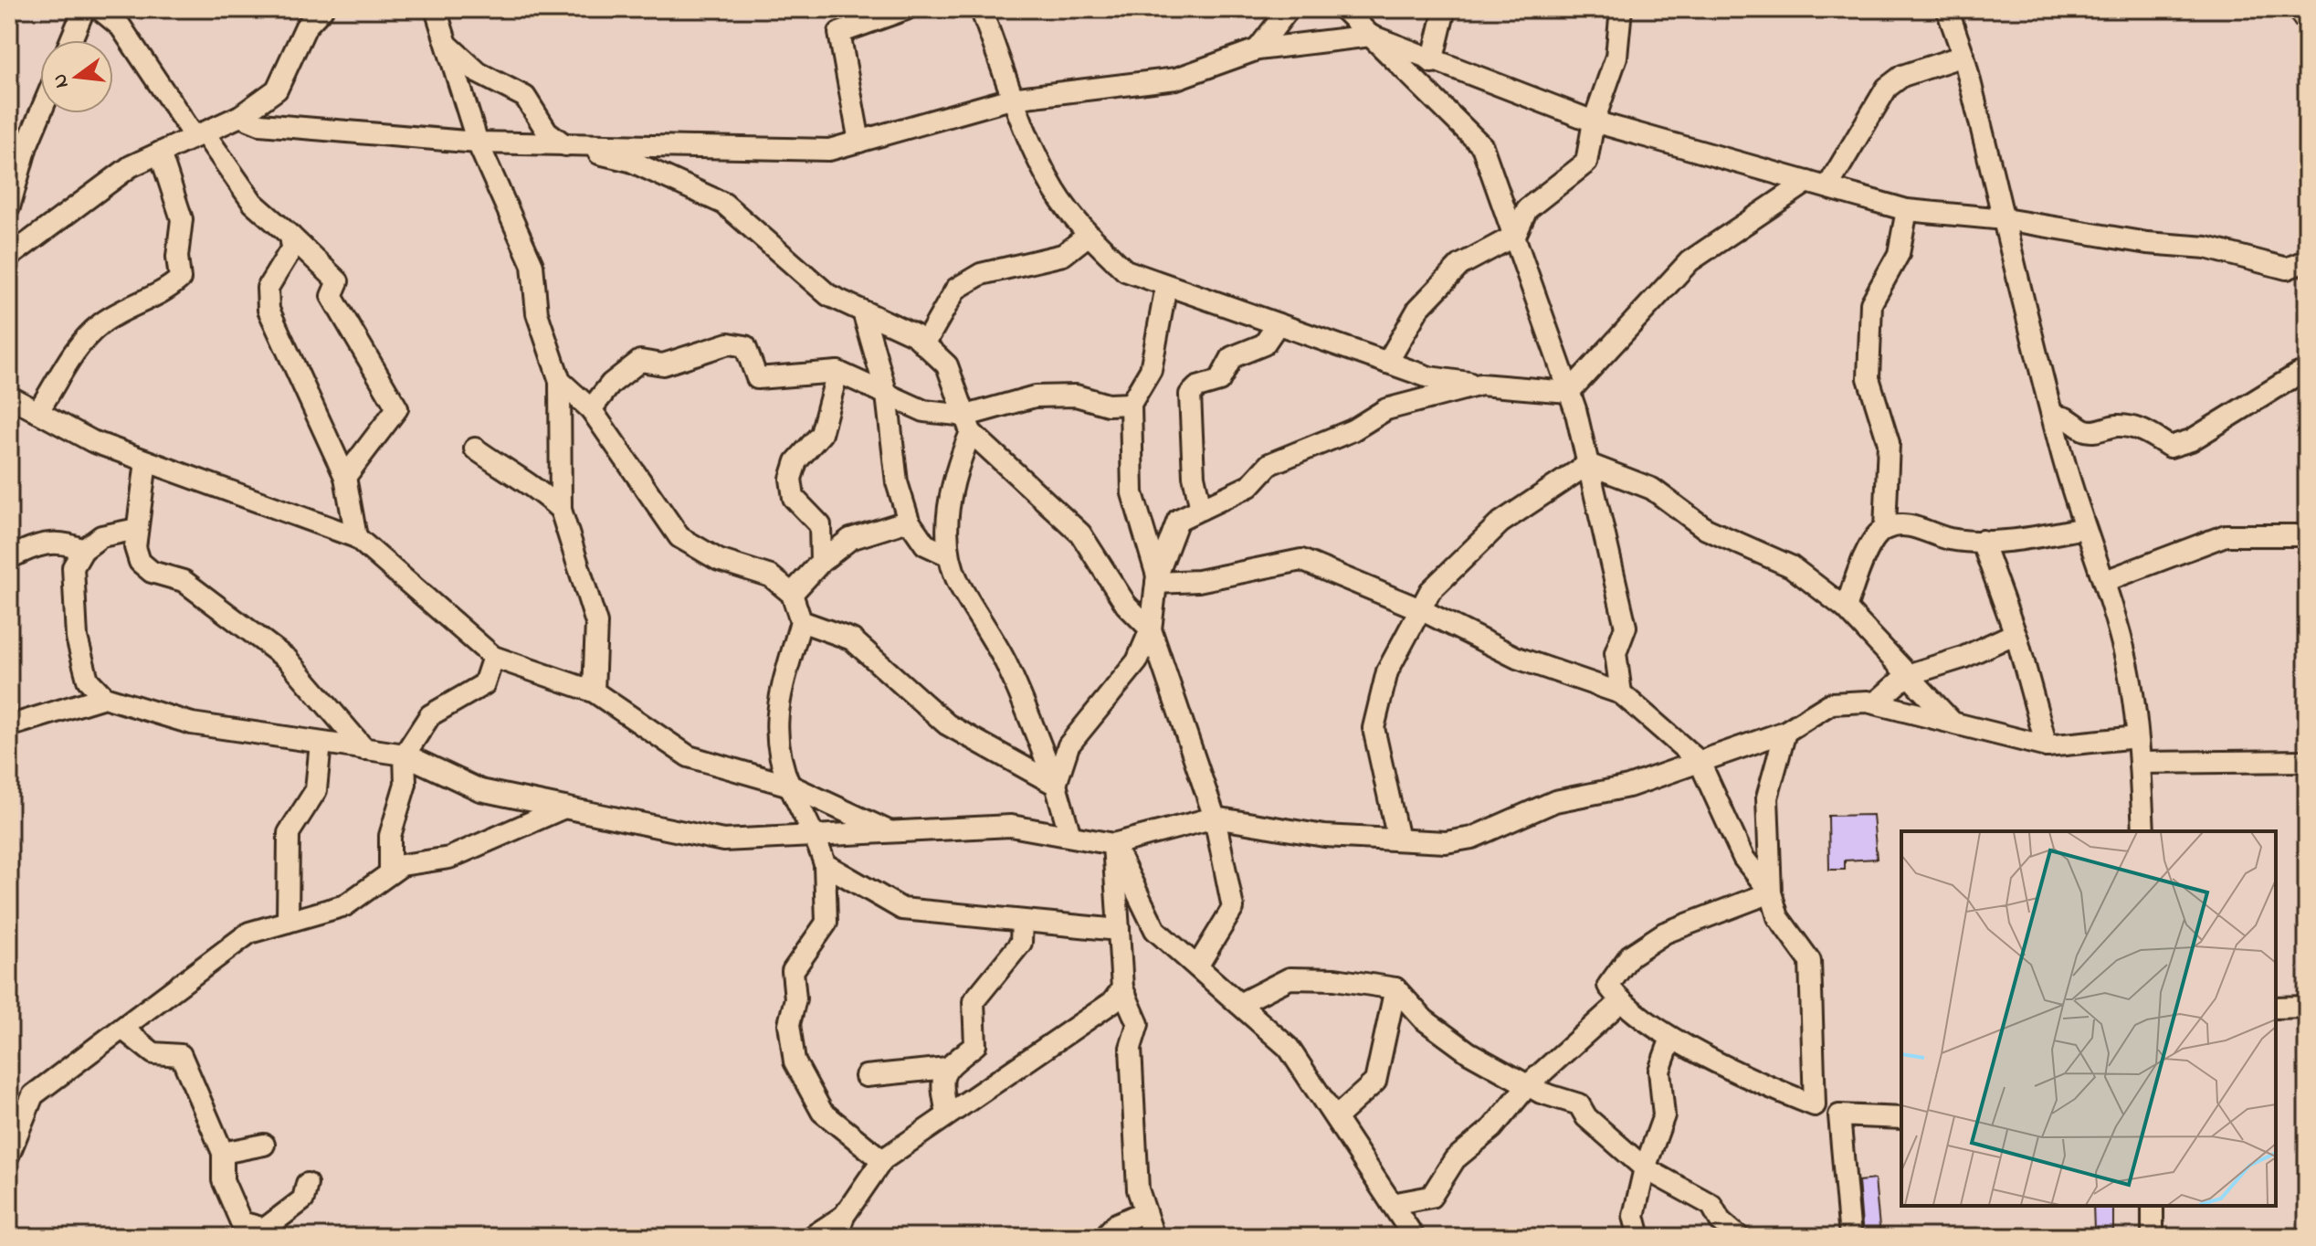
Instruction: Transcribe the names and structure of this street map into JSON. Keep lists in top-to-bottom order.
{
  "north": "left"
}
